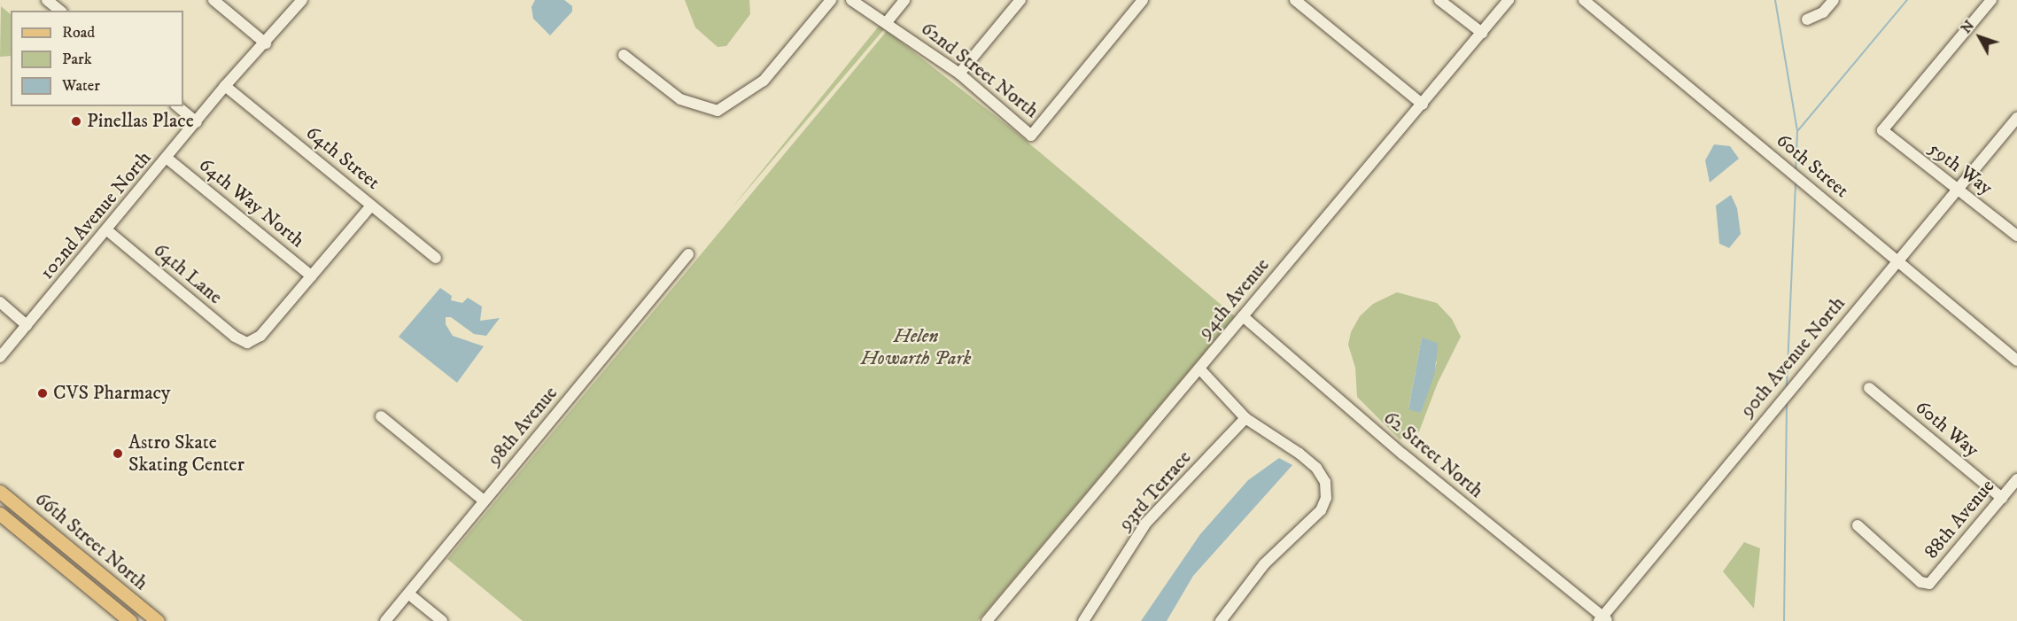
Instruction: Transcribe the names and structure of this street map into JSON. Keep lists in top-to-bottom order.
{
  "streets": {
    "main road": ["66th Street North"],
    "street": [
      "62nd Street North",
      "64th Street",
      "60th Street",
      "59th Way",
      "64th Way North",
      "102nd Avenue North",
      "64th Lane",
      "94th Avenue",
      "90th Avenue North",
      "98th Avenue",
      "60th Way",
      "62 Street North",
      "93rd Terrace",
      "88th Avenue"
    ]
  },
  "crossings": [
    ["64th Street", "102nd Avenue North"],
    ["60th Street", "90th Avenue North"],
    ["59th Way", "90th Avenue North"],
    ["64th Way North", "102nd Avenue North"],
    ["64th Way North", "64th Lane"],
    ["102nd Avenue North", "64th Lane"],
    ["94th Avenue", "62 Street North"],
    ["90th Avenue North", "62 Street North"],
    ["60th Way", "88th Avenue"]
  ],
  "parks": ["Helen Howarth Park"],
  "places": ["Pinellas Place", "CVS Pharmacy", "Astro Skate Skating Center"],
  "legend": ["Road", "Park", "Water"],
  "north": "top left"
}
